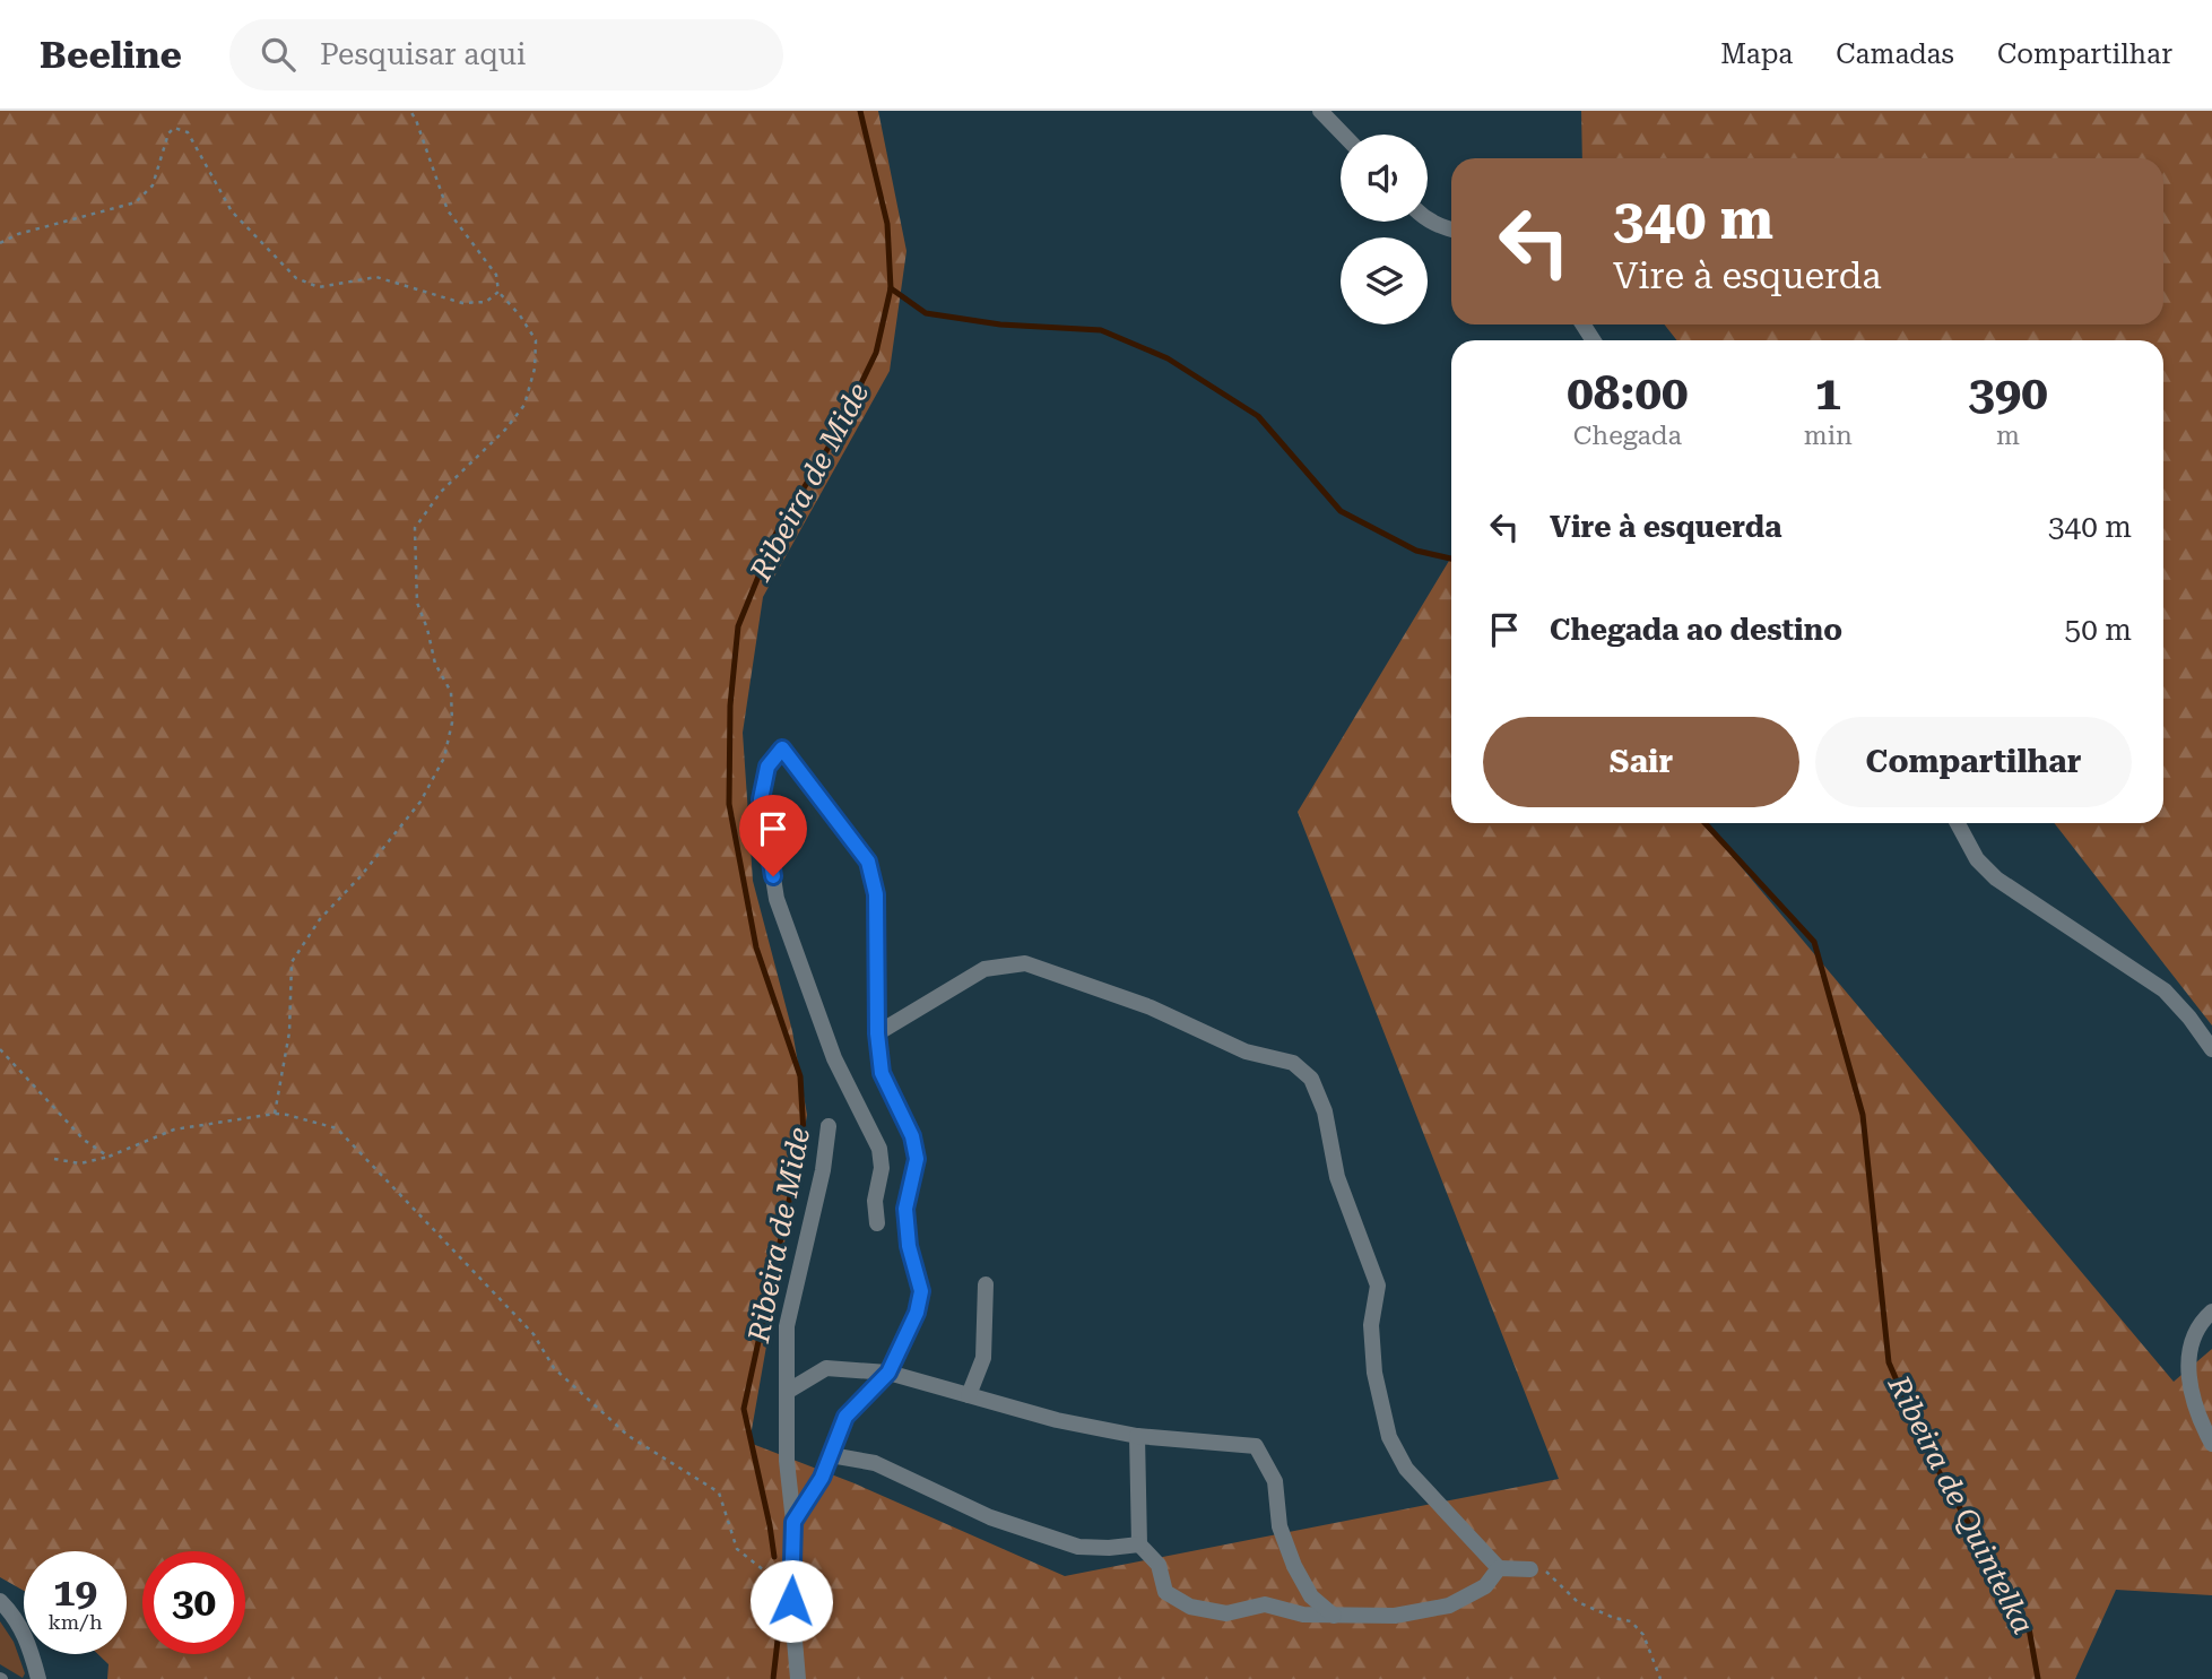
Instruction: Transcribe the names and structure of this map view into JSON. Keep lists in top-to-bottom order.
{
  "water": ["Ribeira de Mide", "Ribeira de Quintelka"],
  "page": {
    "header": "Beeline",
    "search": "Pesquisar aqui",
    "nav": ["Mapa", "Camadas", "Compartilhar"],
    "turn": ["340 m", "Vire à esquerda"],
    "eta": [
      "08:00",
      "Chegada",
      "1",
      "min",
      "390",
      "m"
    ],
    "list": [
      {
        "name": "Vire à esquerda",
        "value": "340 m"
      },
      {
        "name": "Chegada ao destino",
        "value": "50 m"
      }
    ],
    "buttons": ["Sair", "Compartilhar"],
    "speed": "19 km/h",
    "limit": "30"
  }
}
